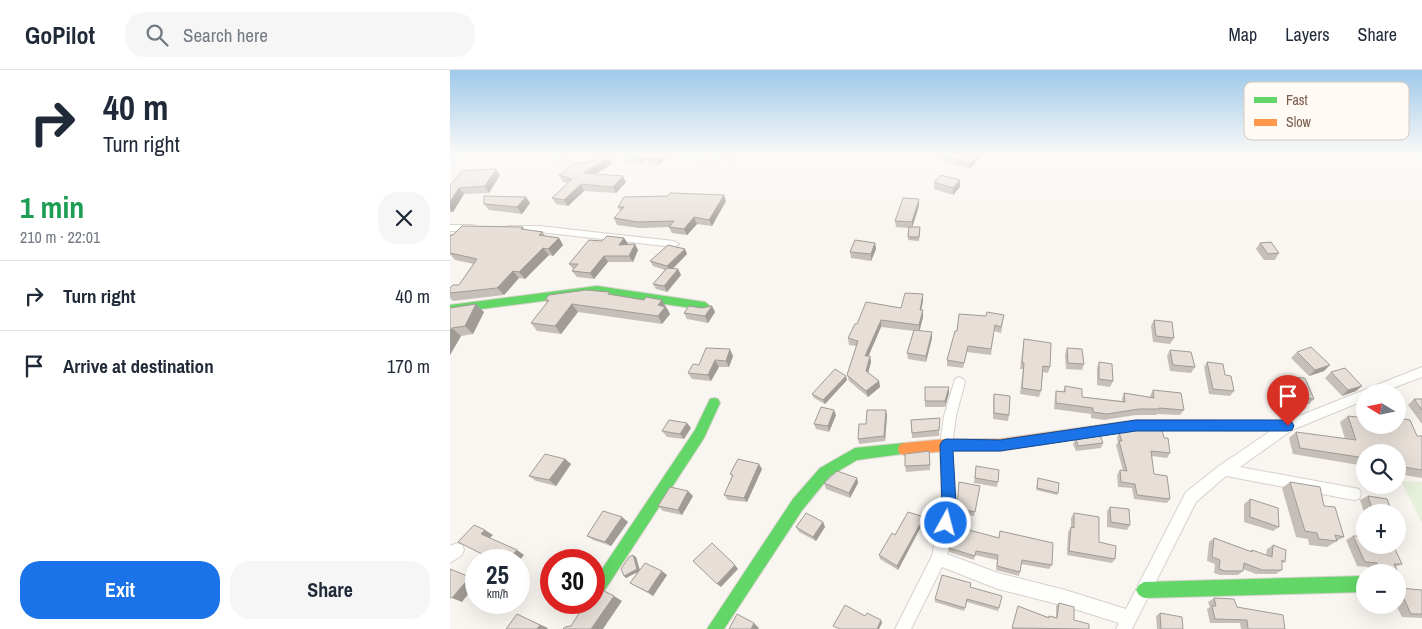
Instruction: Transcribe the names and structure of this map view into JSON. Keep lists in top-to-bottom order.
{
  "legend": ["Fast", "Slow"],
  "north": "left",
  "page": {
    "header": "GoPilot",
    "search": "Search here",
    "nav": ["Map", "Layers", "Share"],
    "turn": ["40 m", "Turn right"],
    "heading": ["1 min", "210 m · 22:01"],
    "list": [
      {
        "name": "Turn right",
        "value": "40 m"
      },
      {
        "name": "Arrive at destination",
        "value": "170 m"
      }
    ],
    "map_buttons": ["+", "−"],
    "speed": "25 km/h",
    "limit": "30",
    "buttons": ["Exit", "Share"]
  }
}
